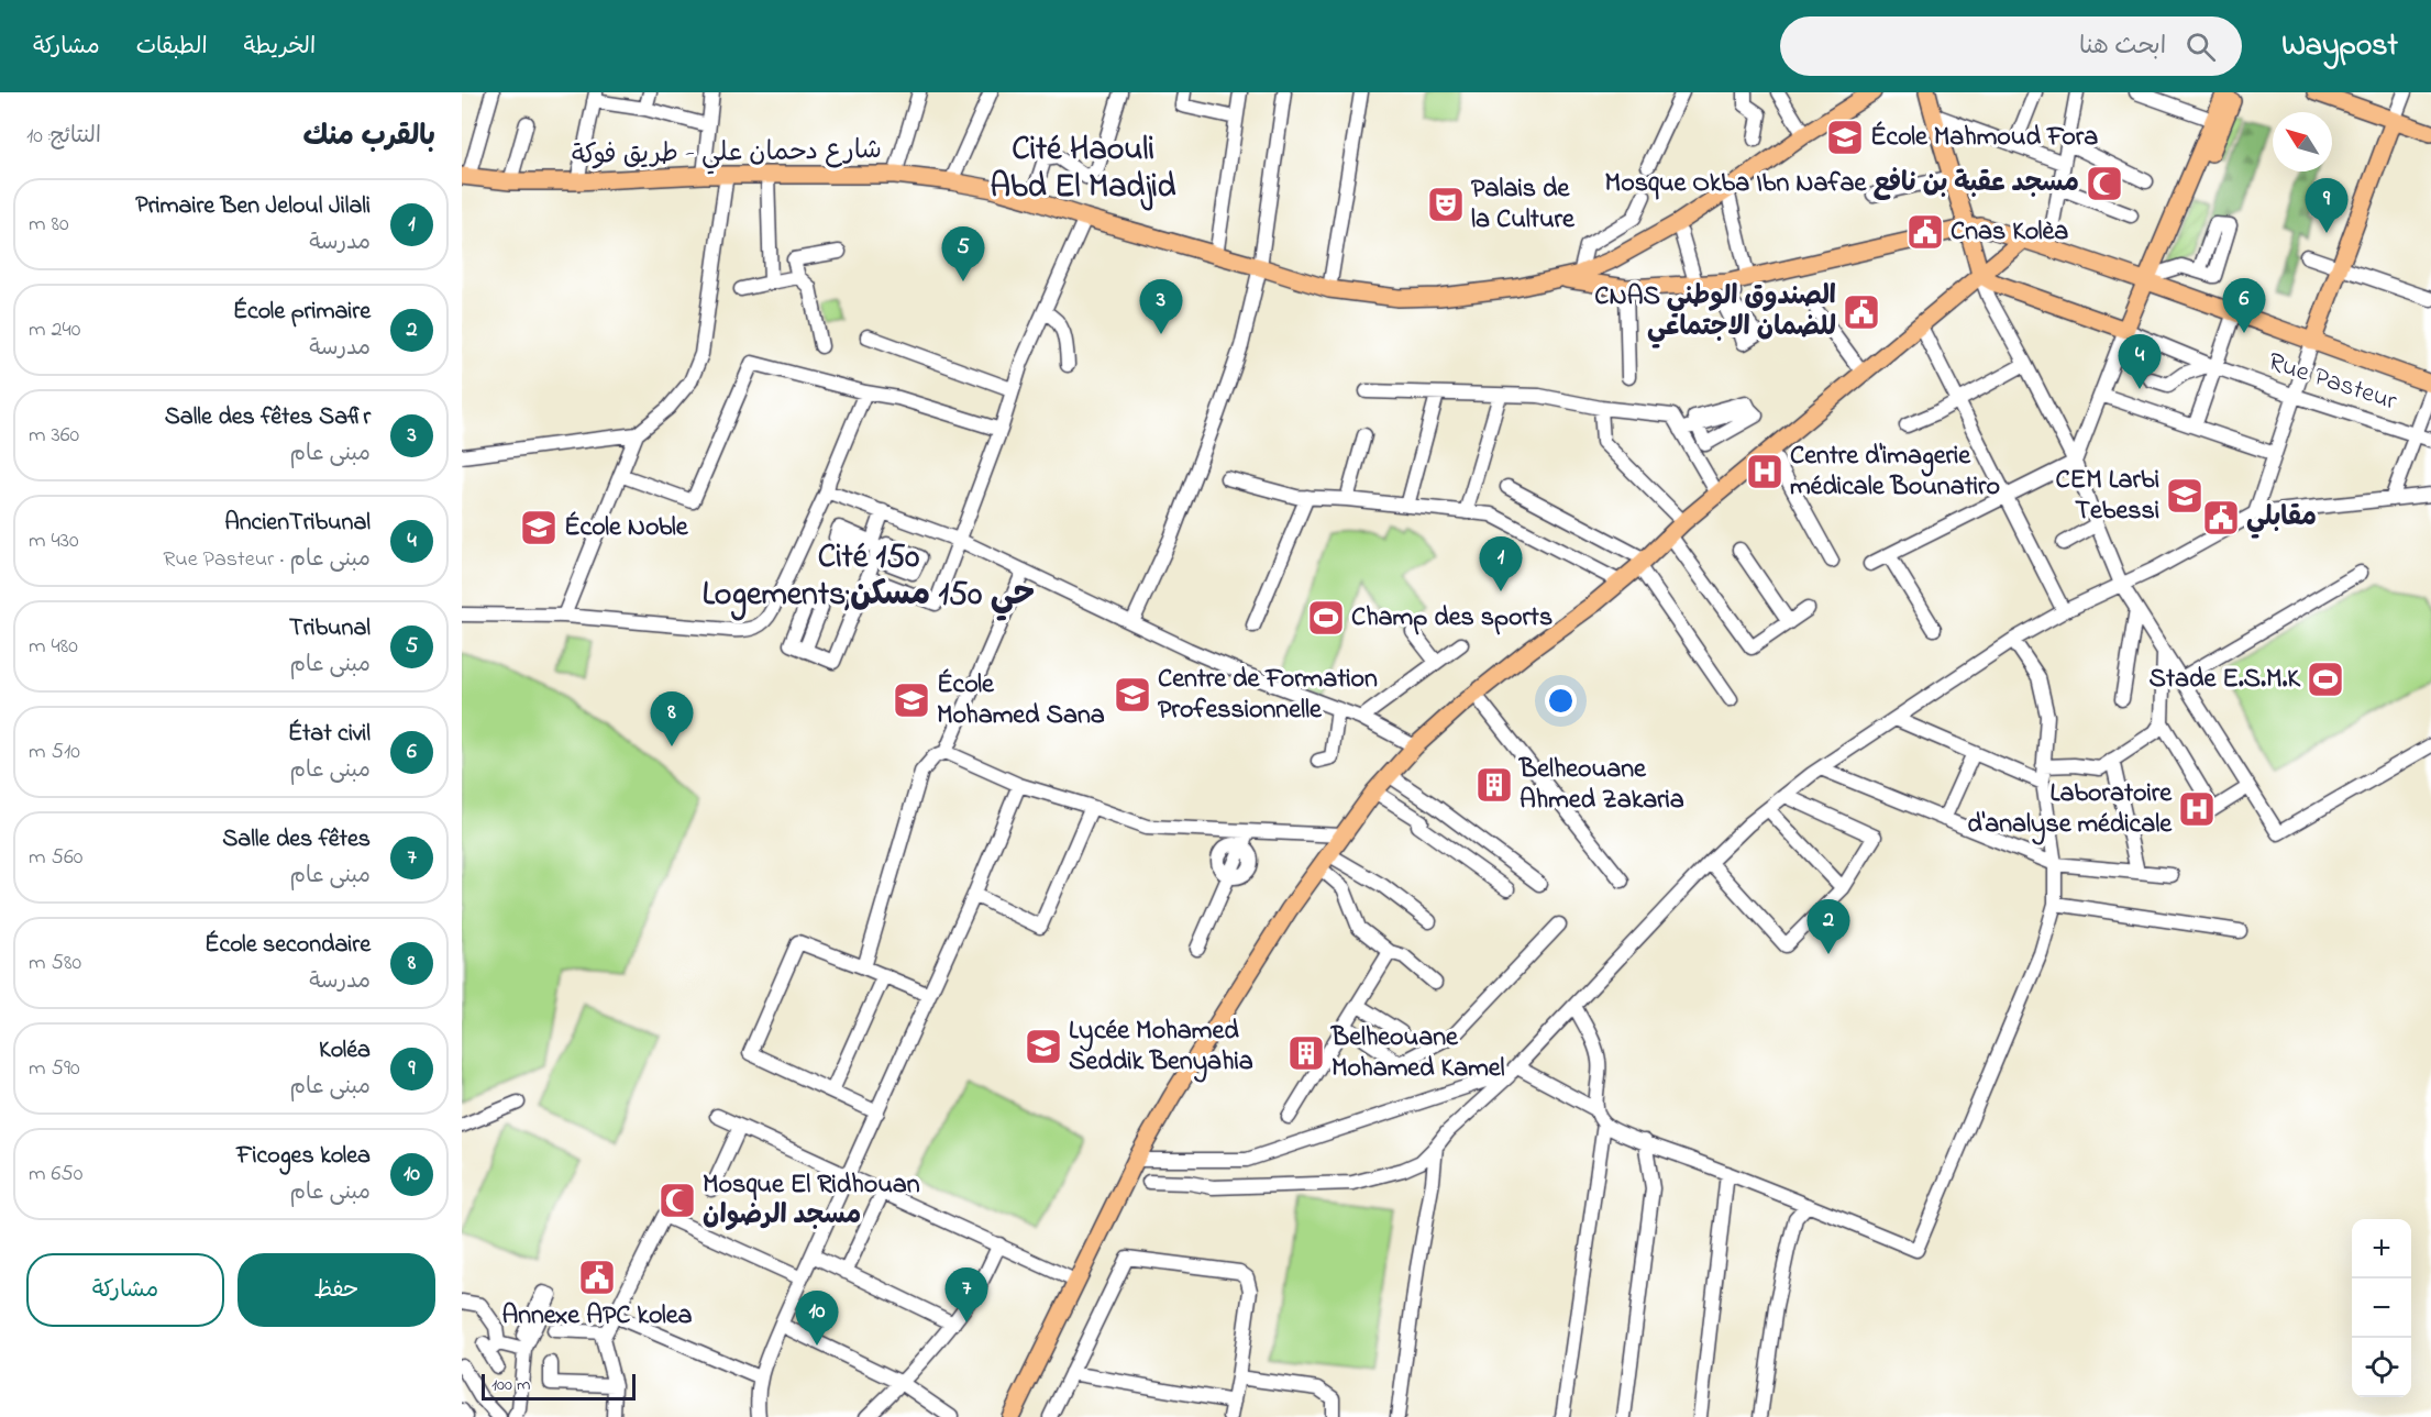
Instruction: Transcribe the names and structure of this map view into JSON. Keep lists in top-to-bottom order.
{
  "streets": {
    "main road": ["شارع دحمان علي - طريق فوكة"],
    "street": ["Rue Pasteur"]
  },
  "districts": ["Cité Haouli Abd El Madjid", "Cité 150 Logements;حي 150 مسكن"],
  "places": {
    "school or university": [
      "École Mahmoud Fora",
      "CEM Larbi Tebessi",
      "École Noble",
      "Centre de Formation Professionnelle",
      "École Mohamed Sana",
      "Lycée Mohamed Seddik Benyahia"
    ],
    "mosque": ["Mosque Okba Ibn Nafae مسجد عقبة بن نافع", "Mosque El Ridhouan مسجد الرضوان"],
    "theatre": ["Palais de la Culture"],
    "public building": [
      "Cnas Kolèa",
      "CNAS الصندوق الوطني للضمان الاجتماعي",
      "مقابلي",
      "Annexe APC kolea"
    ],
    "hospital": ["Centre d'imagerie médicale Bounatiro", "Laboratoire d'analyse médicale"],
    "sports": ["Champ des sports", "Stade E.S.M.K"],
    "building": ["Belheouane Ahmed Zakaria", "Belheouane Mohamed Kamel"]
  },
  "scale_bar": "100 m",
  "north": "top left",
  "page": {
    "header": "Waypost",
    "search": "ابحث هنا",
    "nav": ["الخريطة", "الطبقات", "مشاركة"],
    "heading": ["بالقرب منك", "النتائج: 10"],
    "pins": [
      "9",
      "5",
      "6",
      "3",
      "4",
      "1",
      "8",
      "2",
      "7",
      "10"
    ],
    "list": [
      {
        "mark": "1",
        "name": "Primaire Ben Jeloul Jilali",
        "note": "مدرسة",
        "value": "80 m"
      },
      {
        "mark": "2",
        "name": "École primaire",
        "note": "مدرسة",
        "value": "240 m"
      },
      {
        "mark": "3",
        "name": "Salle des fêtes Safir",
        "note": "مبنى عام",
        "value": "360 m"
      },
      {
        "mark": "4",
        "name": "AncienTribunal",
        "note": "مبنى عام · Rue Pasteur",
        "value": "430 m"
      },
      {
        "mark": "5",
        "name": "Tribunal",
        "note": "مبنى عام",
        "value": "480 m"
      },
      {
        "mark": "6",
        "name": "État civil",
        "note": "مبنى عام",
        "value": "510 m"
      },
      {
        "mark": "7",
        "name": "Salle des fêtes",
        "note": "مبنى عام",
        "value": "560 m"
      },
      {
        "mark": "8",
        "name": "École secondaire",
        "note": "مدرسة",
        "value": "580 m"
      },
      {
        "mark": "9",
        "name": "Koléa",
        "note": "مبنى عام",
        "value": "590 m"
      },
      {
        "mark": "10",
        "name": "Ficoges kolea",
        "note": "مبنى عام",
        "value": "650 m"
      }
    ],
    "map_buttons": ["+", "−"],
    "buttons": ["حفظ", "مشاركة"],
    "scale": "100 m"
  }
}
